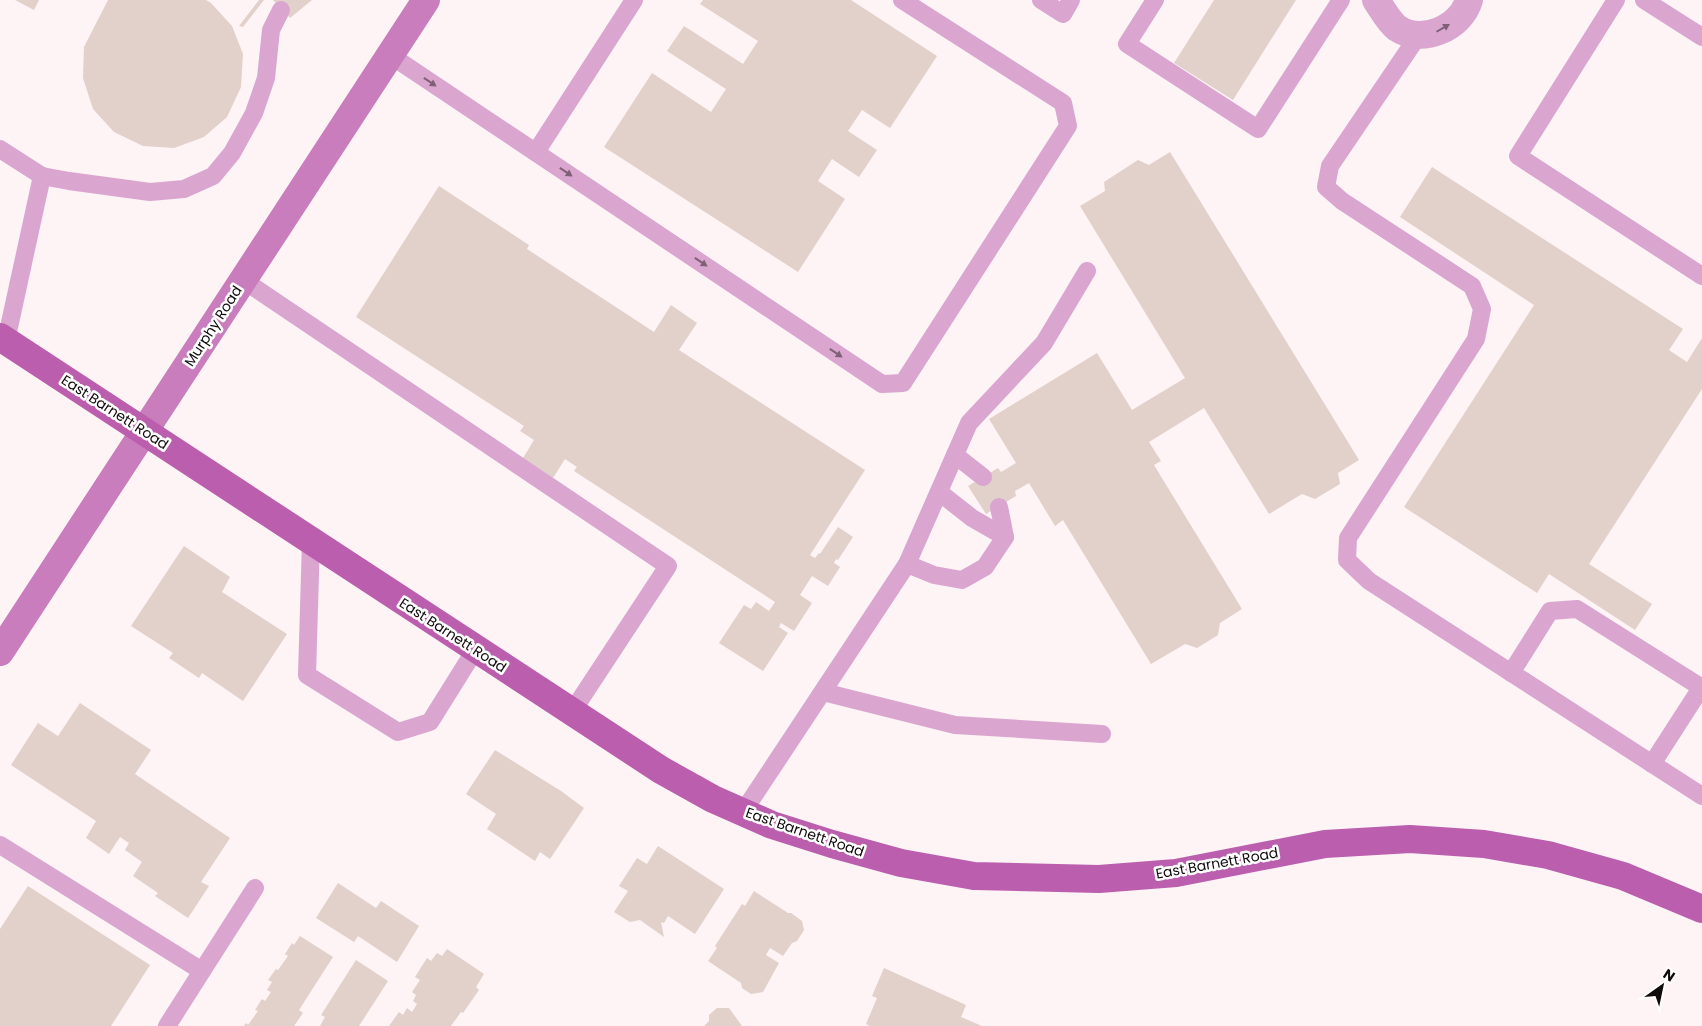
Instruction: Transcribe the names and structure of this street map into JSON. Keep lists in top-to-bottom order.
{
  "streets": {
    "main road": ["East Barnett Road"],
    "street": ["Murphy Road"]
  },
  "crossings": [
    ["Murphy Road", "East Barnett Road"]
  ],
  "north": "top right"
}
